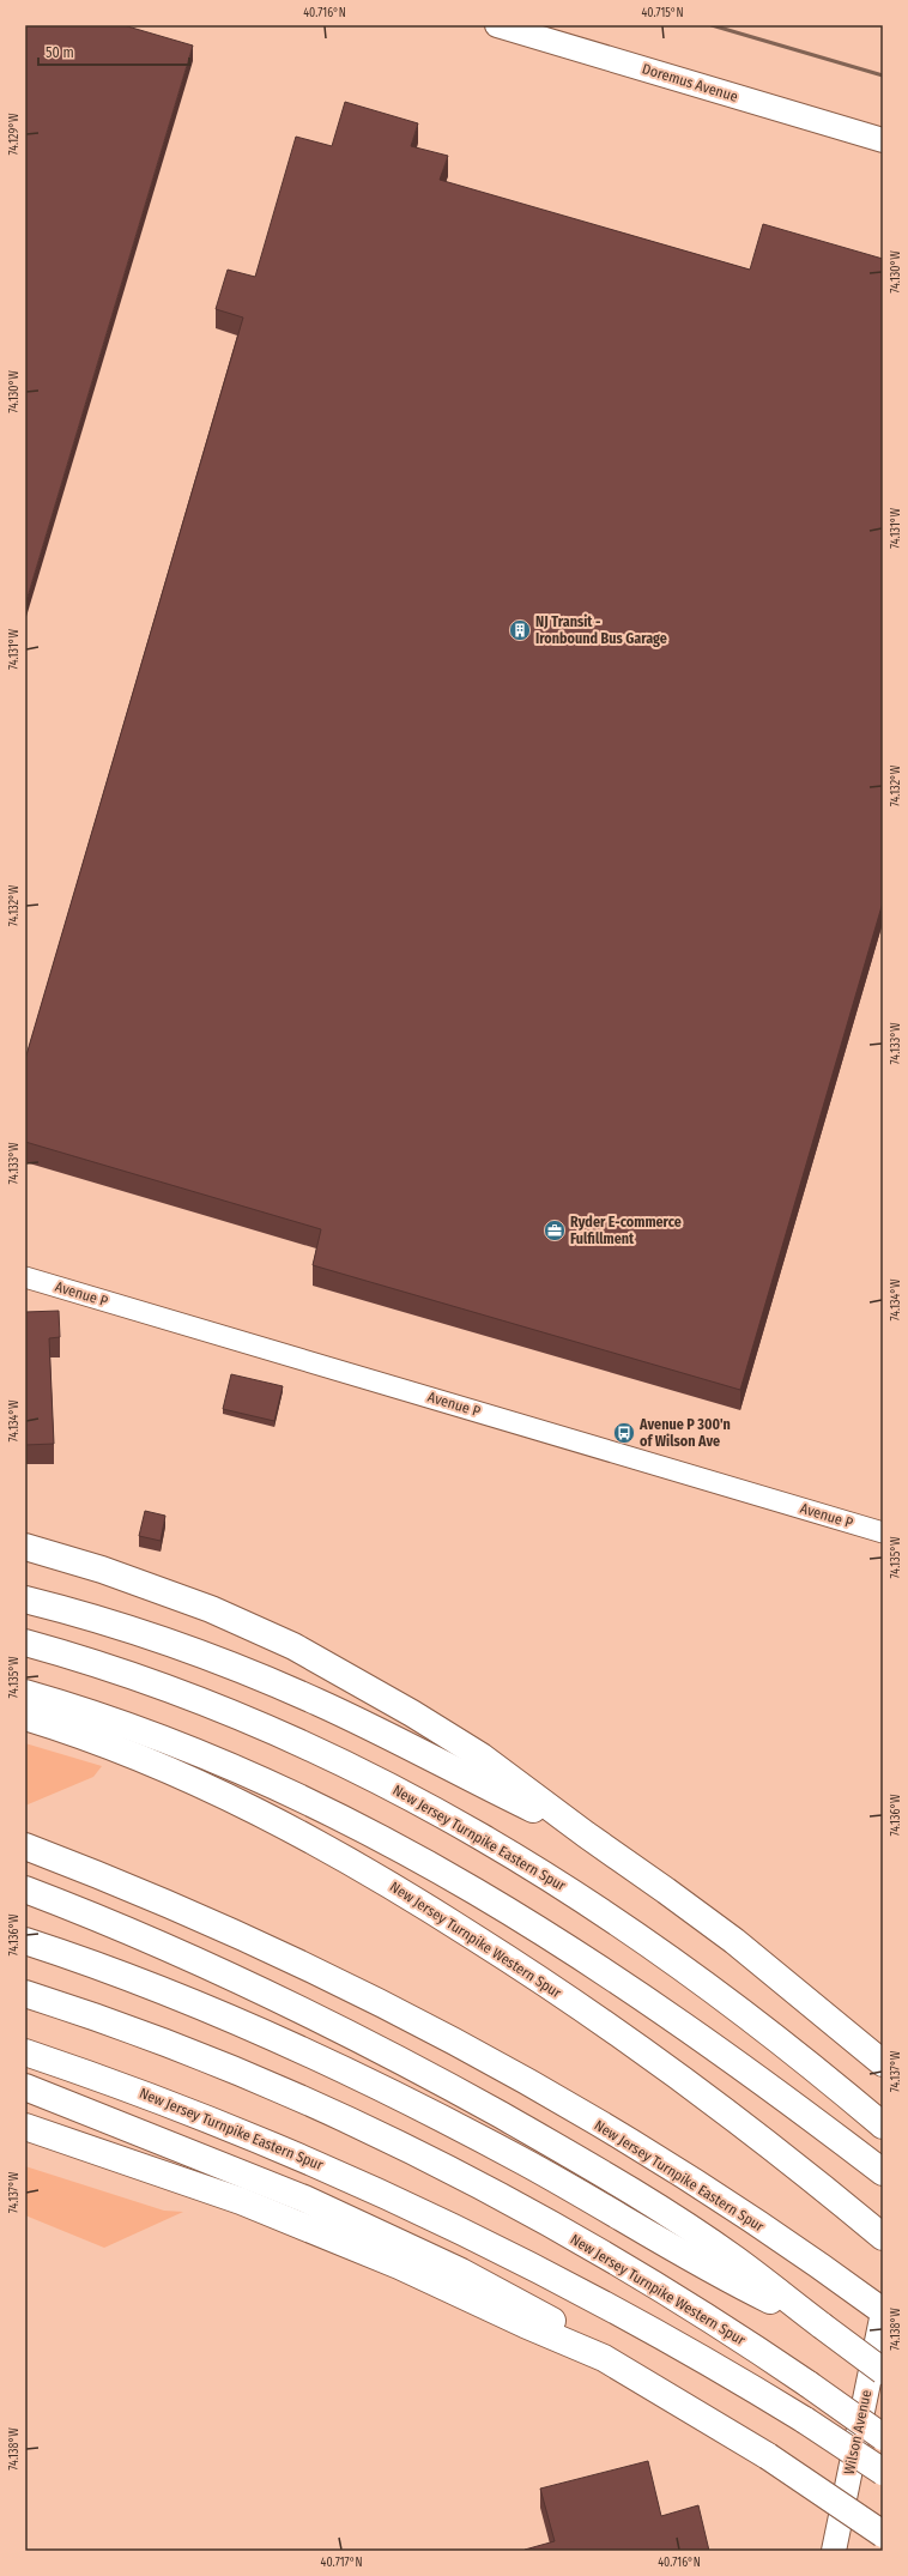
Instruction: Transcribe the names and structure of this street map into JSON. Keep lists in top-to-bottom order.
{
  "streets": {
    "highway": ["New Jersey Turnpike Eastern Spur", "New Jersey Turnpike Western Spur"],
    "main road": ["Doremus Avenue", "Wilson Avenue"],
    "street": ["Avenue P"]
  },
  "crossings": [
    ["New Jersey Turnpike Eastern Spur", "Wilson Avenue"]
  ],
  "places": {
    "building": ["NJ Transit - Ironbound Bus Garage"],
    "office": ["Ryder E-commerce Fulfillment"],
    "bus stop": ["Avenue P 300'n of Wilson Ave"]
  },
  "scale_bar": "50 m",
  "coordinates": [
    "40.716°N",
    "40.715°N",
    "74.129°W",
    "74.130°W",
    "74.131°W",
    "74.132°W",
    "74.133°W",
    "74.134°W",
    "74.135°W",
    "74.136°W",
    "74.137°W",
    "74.138°W",
    "40.717°N"
  ]
}
